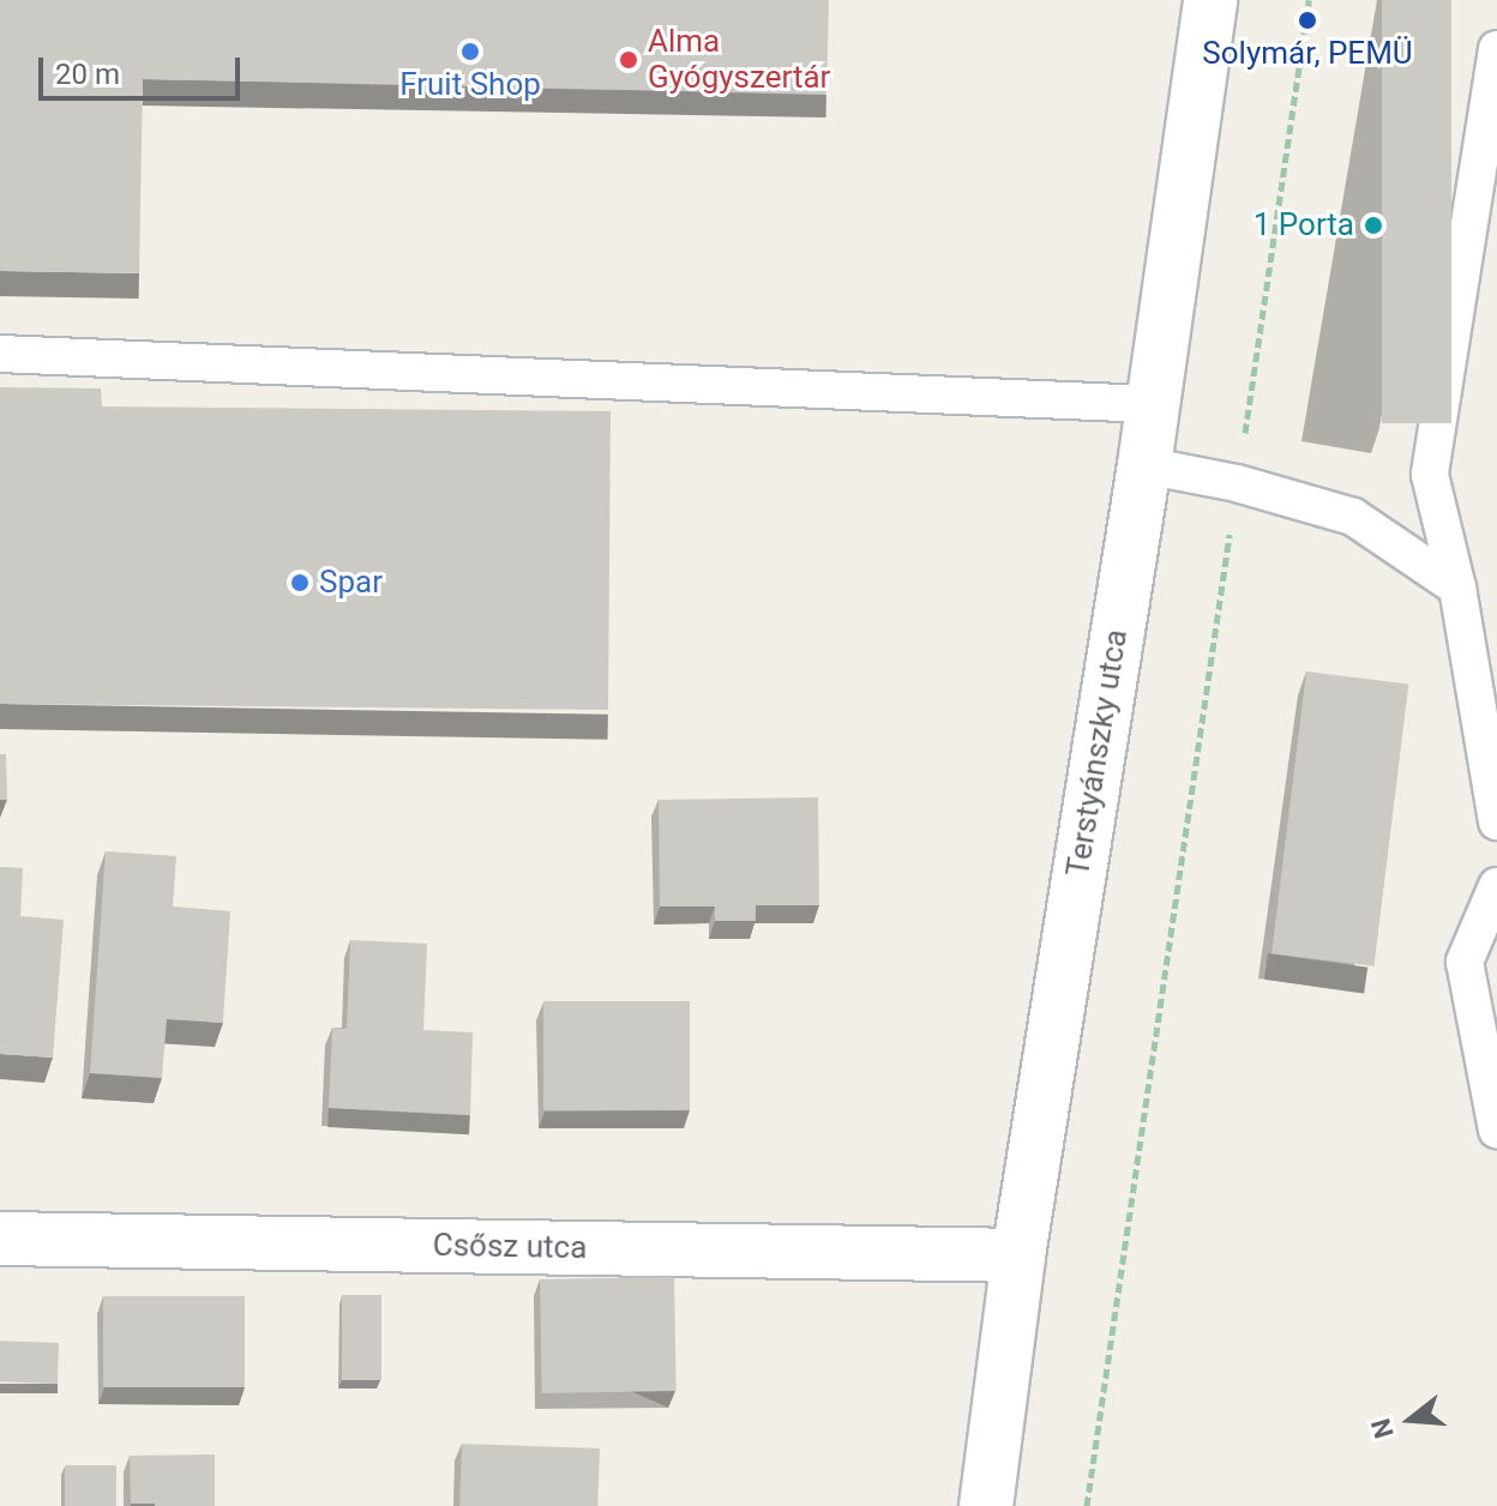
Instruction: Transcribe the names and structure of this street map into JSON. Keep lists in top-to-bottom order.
{
  "streets": {
    "main road": ["Terstyánszky utca", "Csősz utca"]
  },
  "crossings": [
    ["Terstyánszky utca", "Csősz utca"]
  ],
  "places": [
    "Solymár, PEMÜ",
    "Fruit Shop",
    "Alma Gyógyszertár",
    "1 Porta",
    "Spar"
  ],
  "scale_bar": "20 m",
  "north": "left"
}
